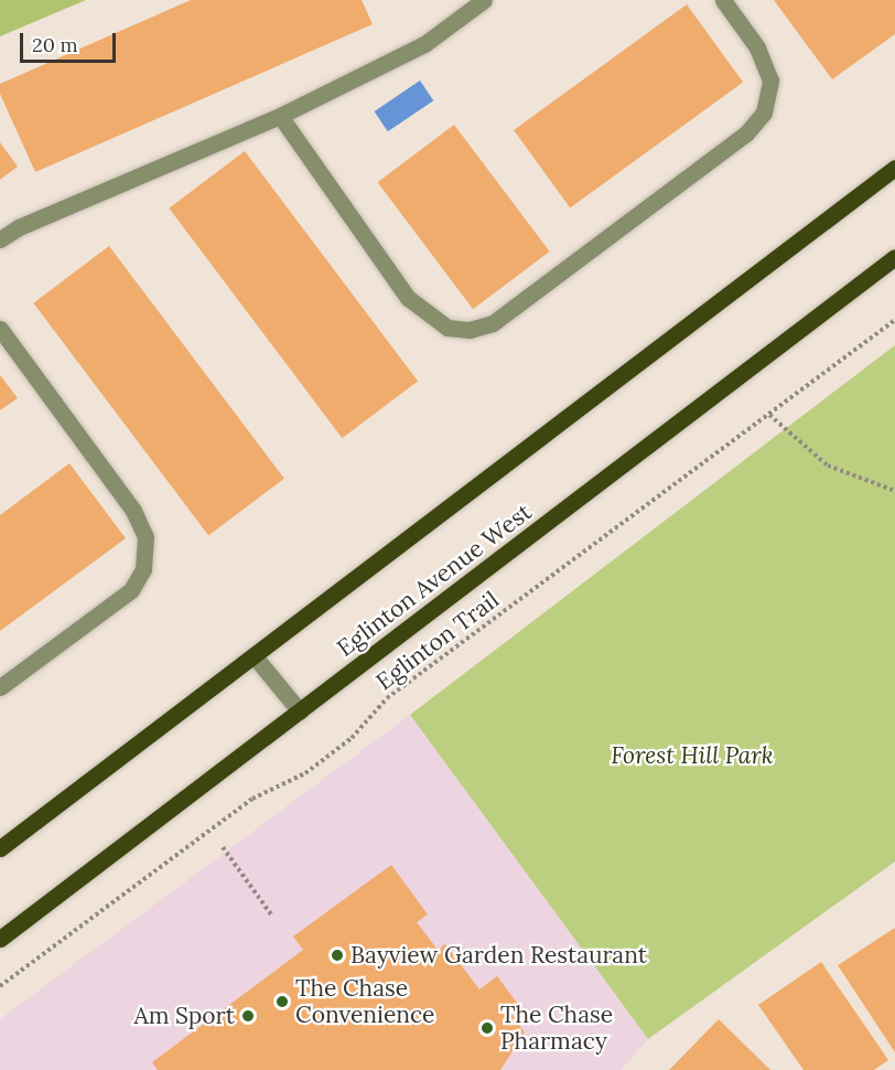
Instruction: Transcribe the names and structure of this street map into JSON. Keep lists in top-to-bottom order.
{
  "streets": {
    "main road": ["Eglinton Avenue West"],
    "path": ["Eglinton Trail"]
  },
  "parks": ["Forest Hill Park"],
  "places": [
    "Bayview Garden Restaurant",
    "The Chase Convenience",
    "Am Sport",
    "The Chase Pharmacy"
  ],
  "scale_bar": "20 m"
}
